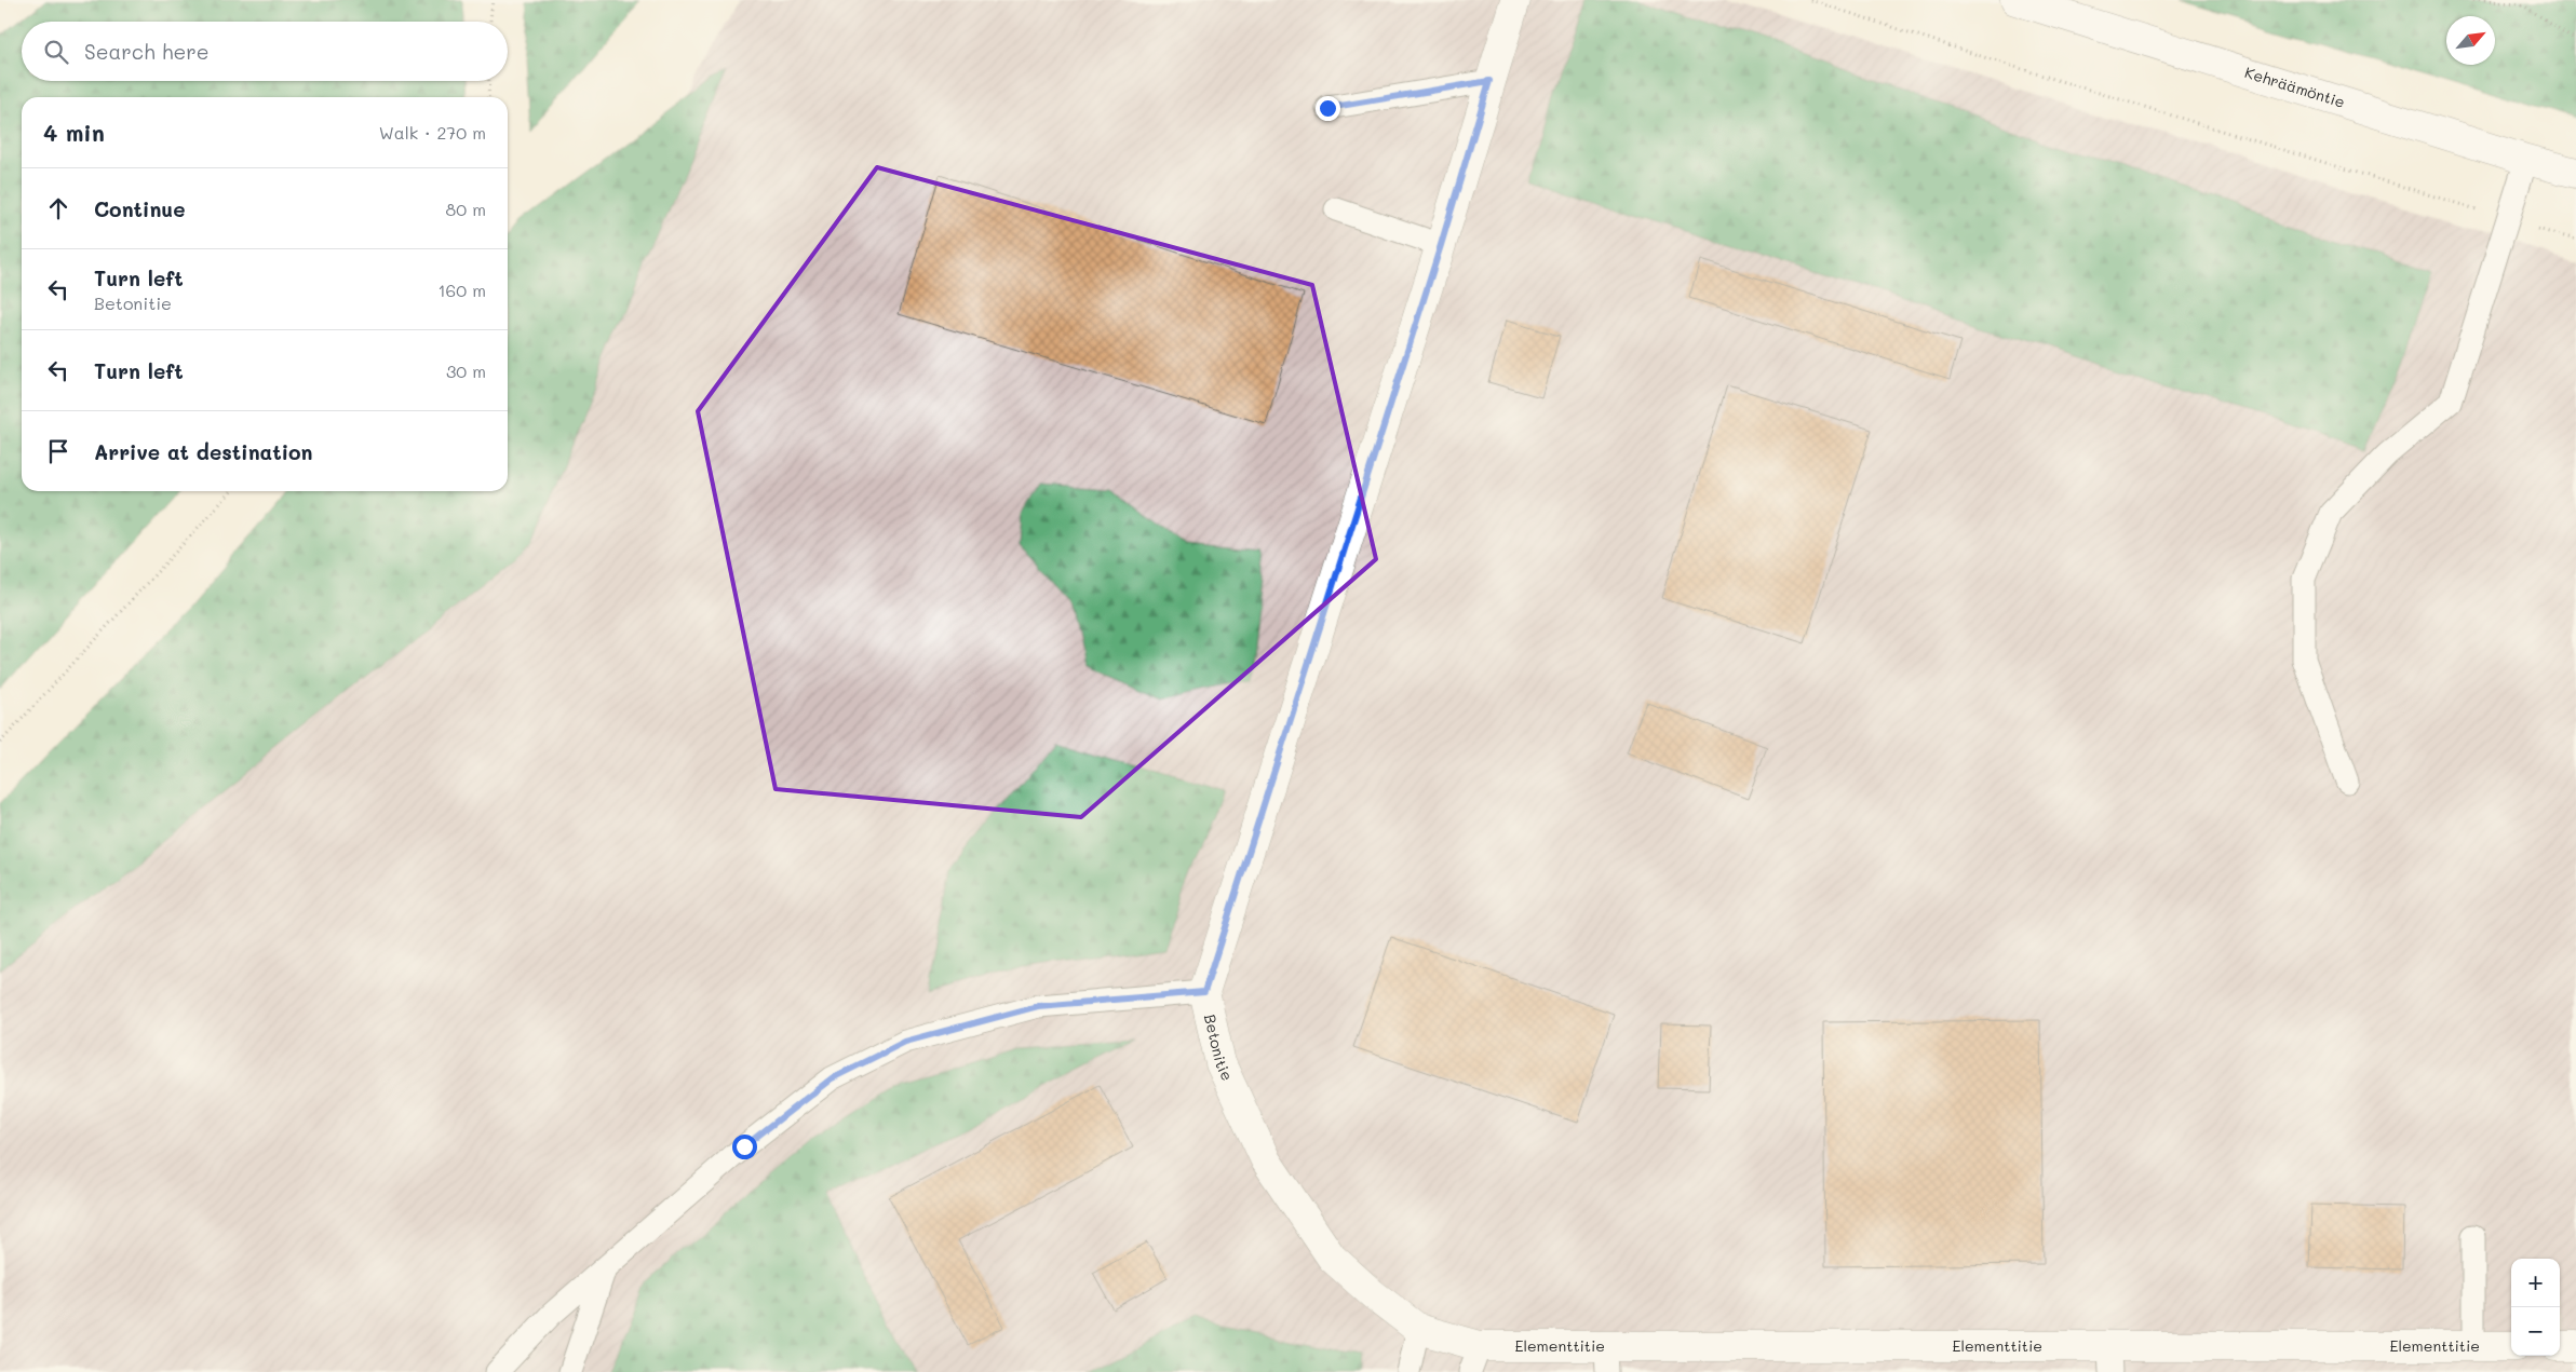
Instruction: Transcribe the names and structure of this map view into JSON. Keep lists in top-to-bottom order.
{
  "streets": {
    "street": ["Kehräämöntie", "Betonitie", "Elementtitie"]
  },
  "crossings": [
    ["Betonitie", "Elementtitie"]
  ],
  "north": "top right",
  "page": {
    "search": "Search here",
    "heading": ["4 min", "Walk · 270 m"],
    "list": [
      ["Continue", "80 m"],
      ["Turn left", "Betonitie", "160 m"],
      ["Turn left", "30 m"],
      "Arrive at destination"
    ],
    "map_buttons": ["+", "−"]
  }
}
